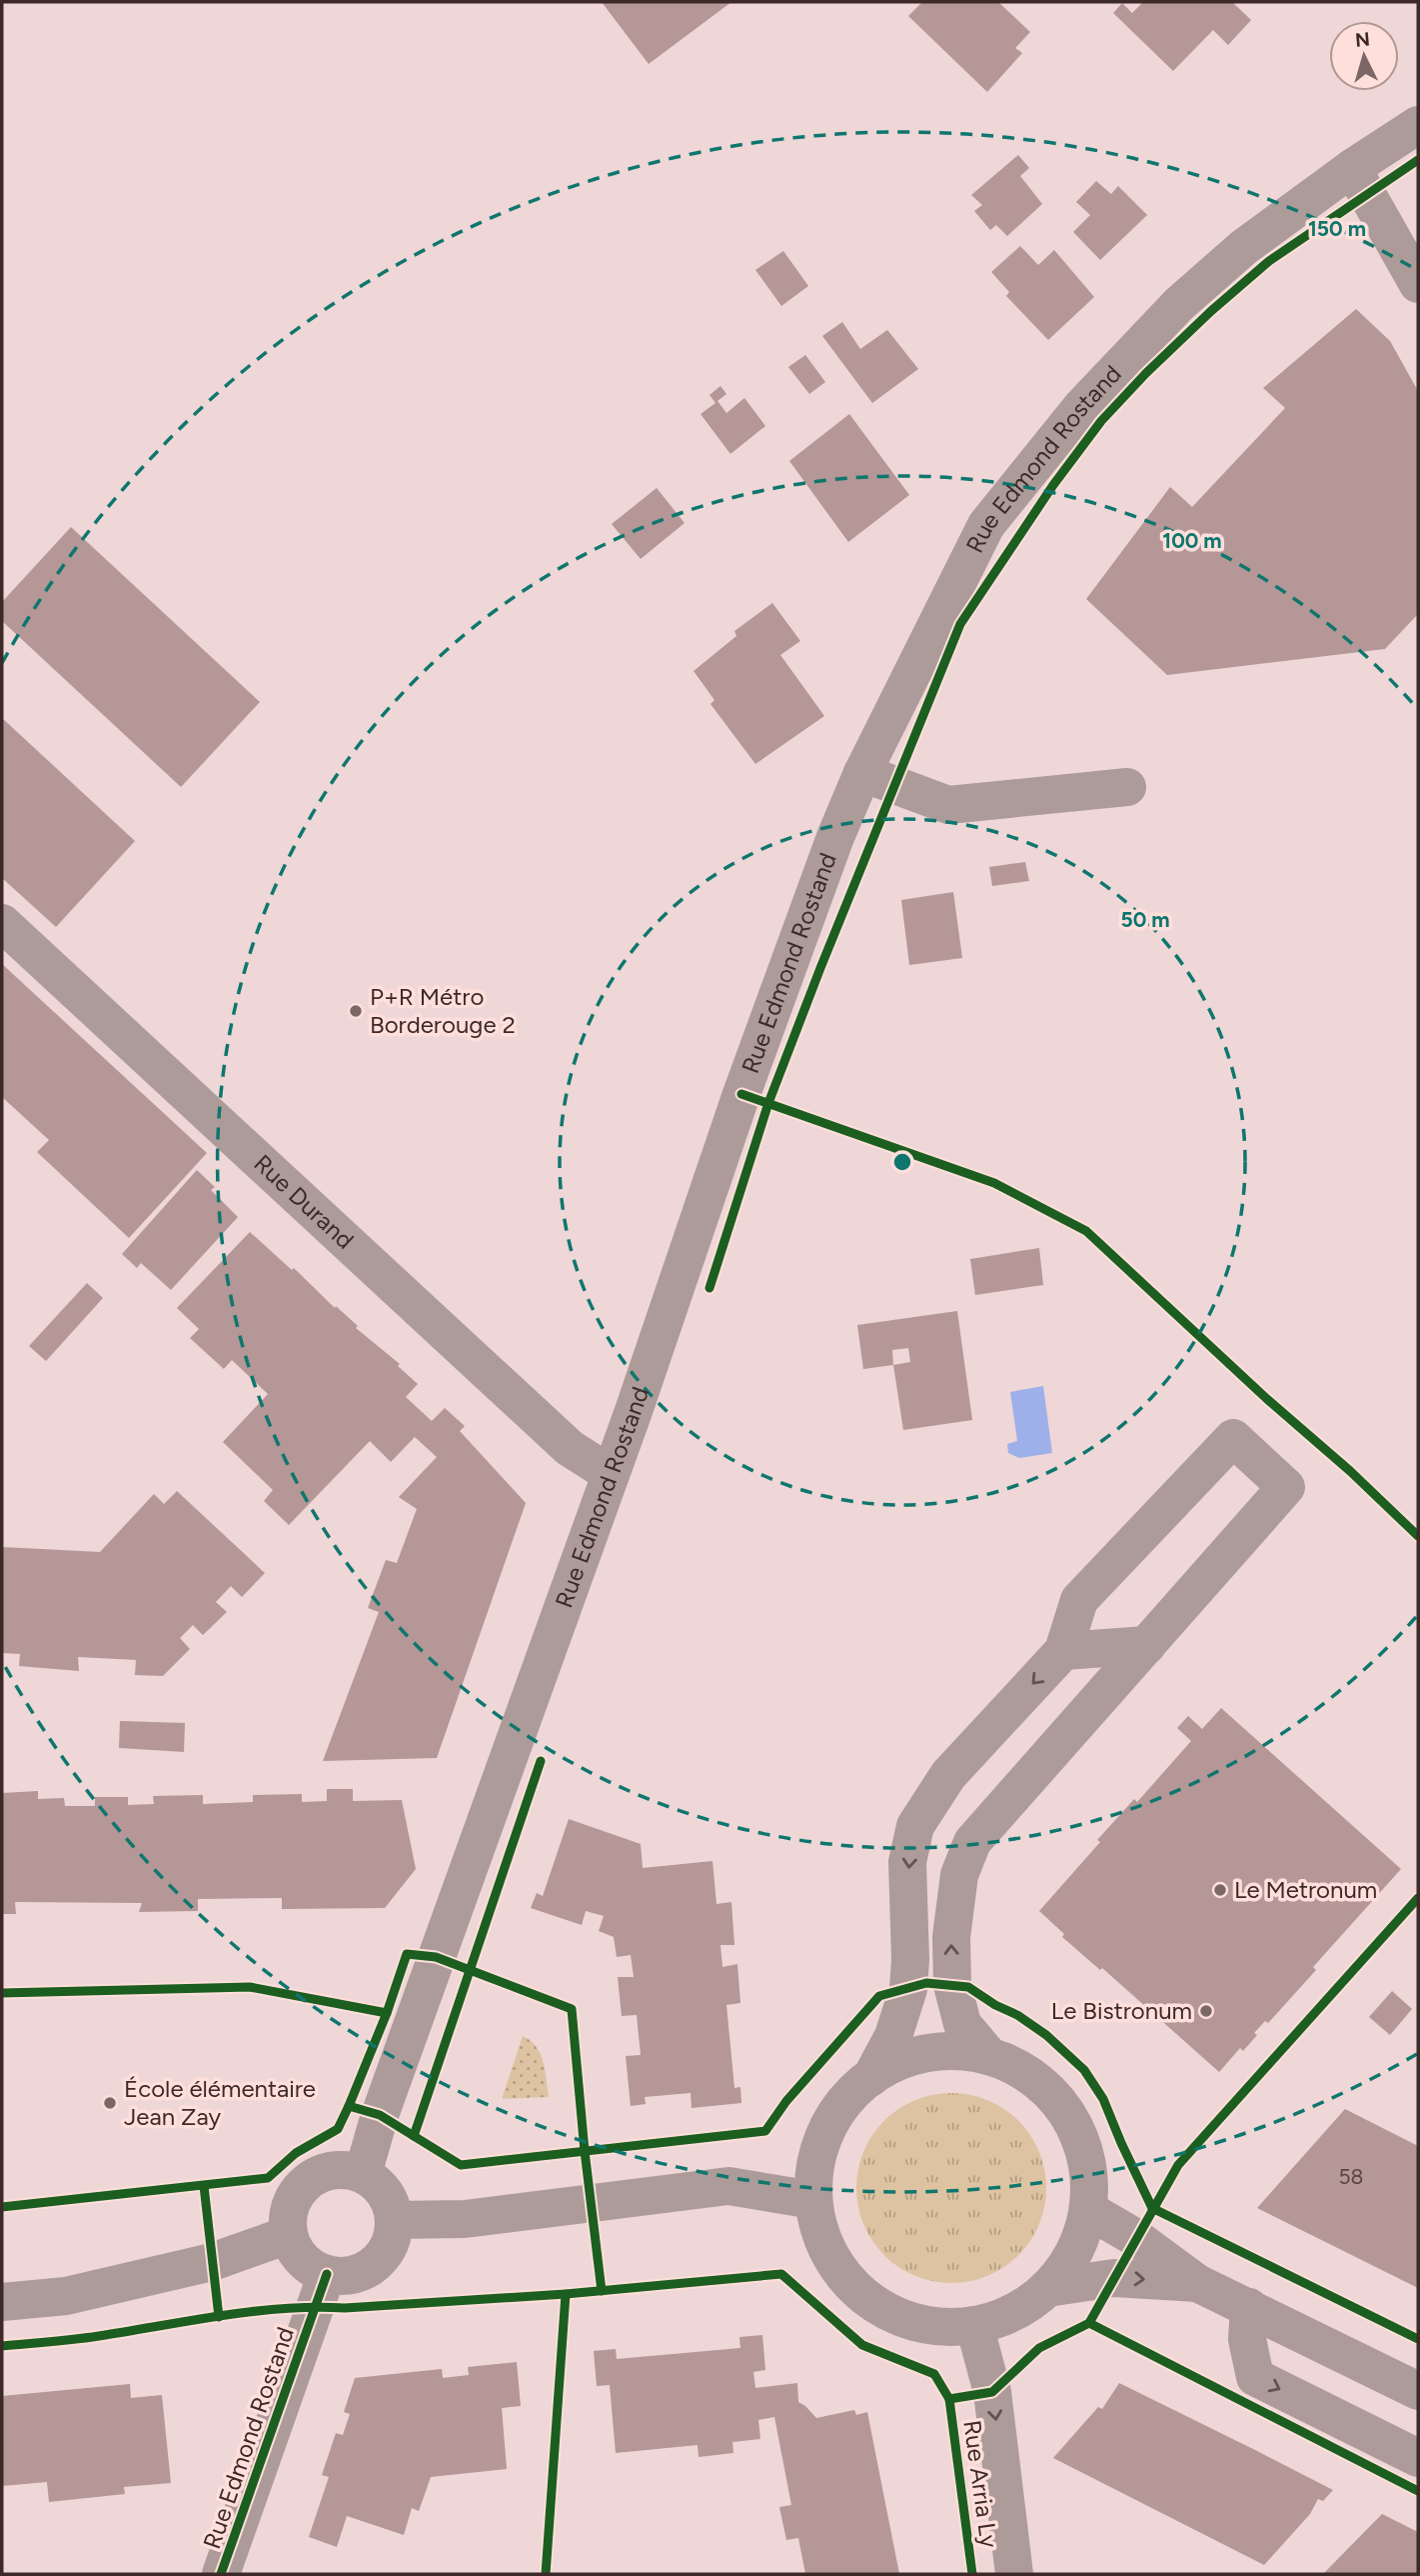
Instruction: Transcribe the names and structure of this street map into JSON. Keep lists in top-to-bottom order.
{
  "streets": {
    "street": ["Rue Edmond Rostand", "Rue Durand", "Rue Arria Ly"]
  },
  "crossings": [
    ["Rue Edmond Rostand", "Rue Durand"]
  ],
  "one_way": ["Rue Arria Ly"],
  "places": [
    "P+R Métro Borderouge 2",
    "Le Metronum",
    "Le Bistronum",
    "École élémentaire Jean Zay"
  ],
  "house_numbers": ["58"],
  "north": "top",
  "rings": ["150 m", "100 m", "50 m"]
}
